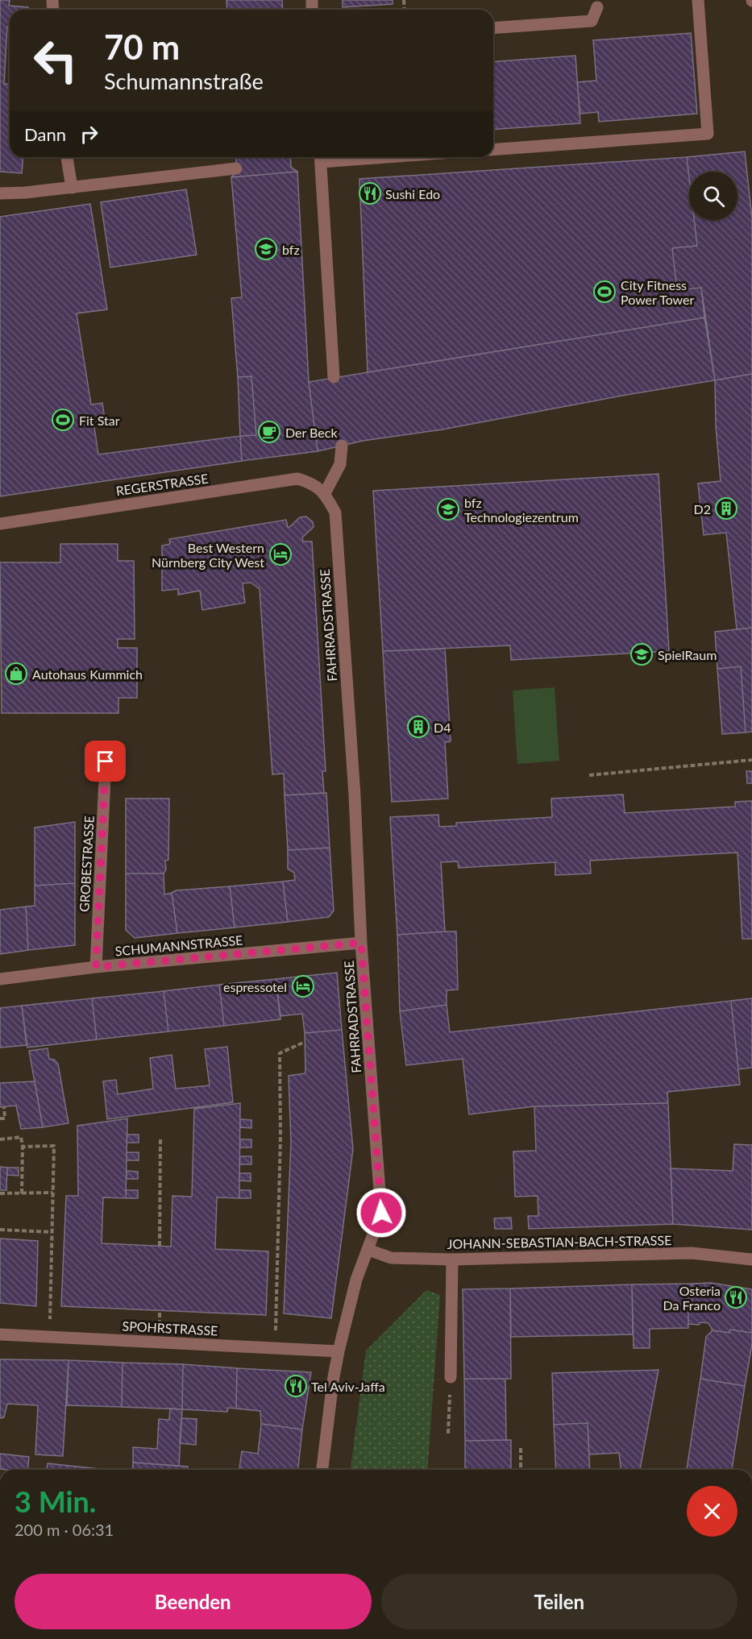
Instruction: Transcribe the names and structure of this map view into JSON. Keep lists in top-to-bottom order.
{
  "streets": {
    "street": [
      "REGERSTRASSE",
      "FAHRRADSTRASSE",
      "GROBESTRASSE",
      "SCHUMANNSTRASSE",
      "JOHANN-SEBASTIAN-BACH-STRASSE",
      "SPOHRSTRASSE"
    ]
  },
  "crossings": [
    ["REGERSTRASSE", "FAHRRADSTRASSE"],
    ["FAHRRADSTRASSE", "SCHUMANNSTRASSE"],
    ["FAHRRADSTRASSE", "JOHANN-SEBASTIAN-BACH-STRASSE"],
    ["FAHRRADSTRASSE", "SPOHRSTRASSE"],
    ["GROBESTRASSE", "SCHUMANNSTRASSE"]
  ],
  "places": {
    "restaurant": ["Sushi Edo", "Osteria Da Franco", "Tel Aviv-Jaffa"],
    "school or university": ["bfz", "bfz Technologiezentrum", "SpielRaum"],
    "sports": ["City Fitness Power Tower", "Fit Star"],
    "cafe": ["Der Beck"],
    "building": ["D2", "D4"],
    "hotel": ["Best Western Nürnberg City West", "espressotel"],
    "shop": ["Autohaus Kummich"]
  },
  "page": {
    "turn": ["70 m", "Schumannstraße"],
    "then": "Dann",
    "heading": ["3 Min.", "200 m · 06:31"],
    "buttons": ["Beenden", "Teilen"]
  }
}
